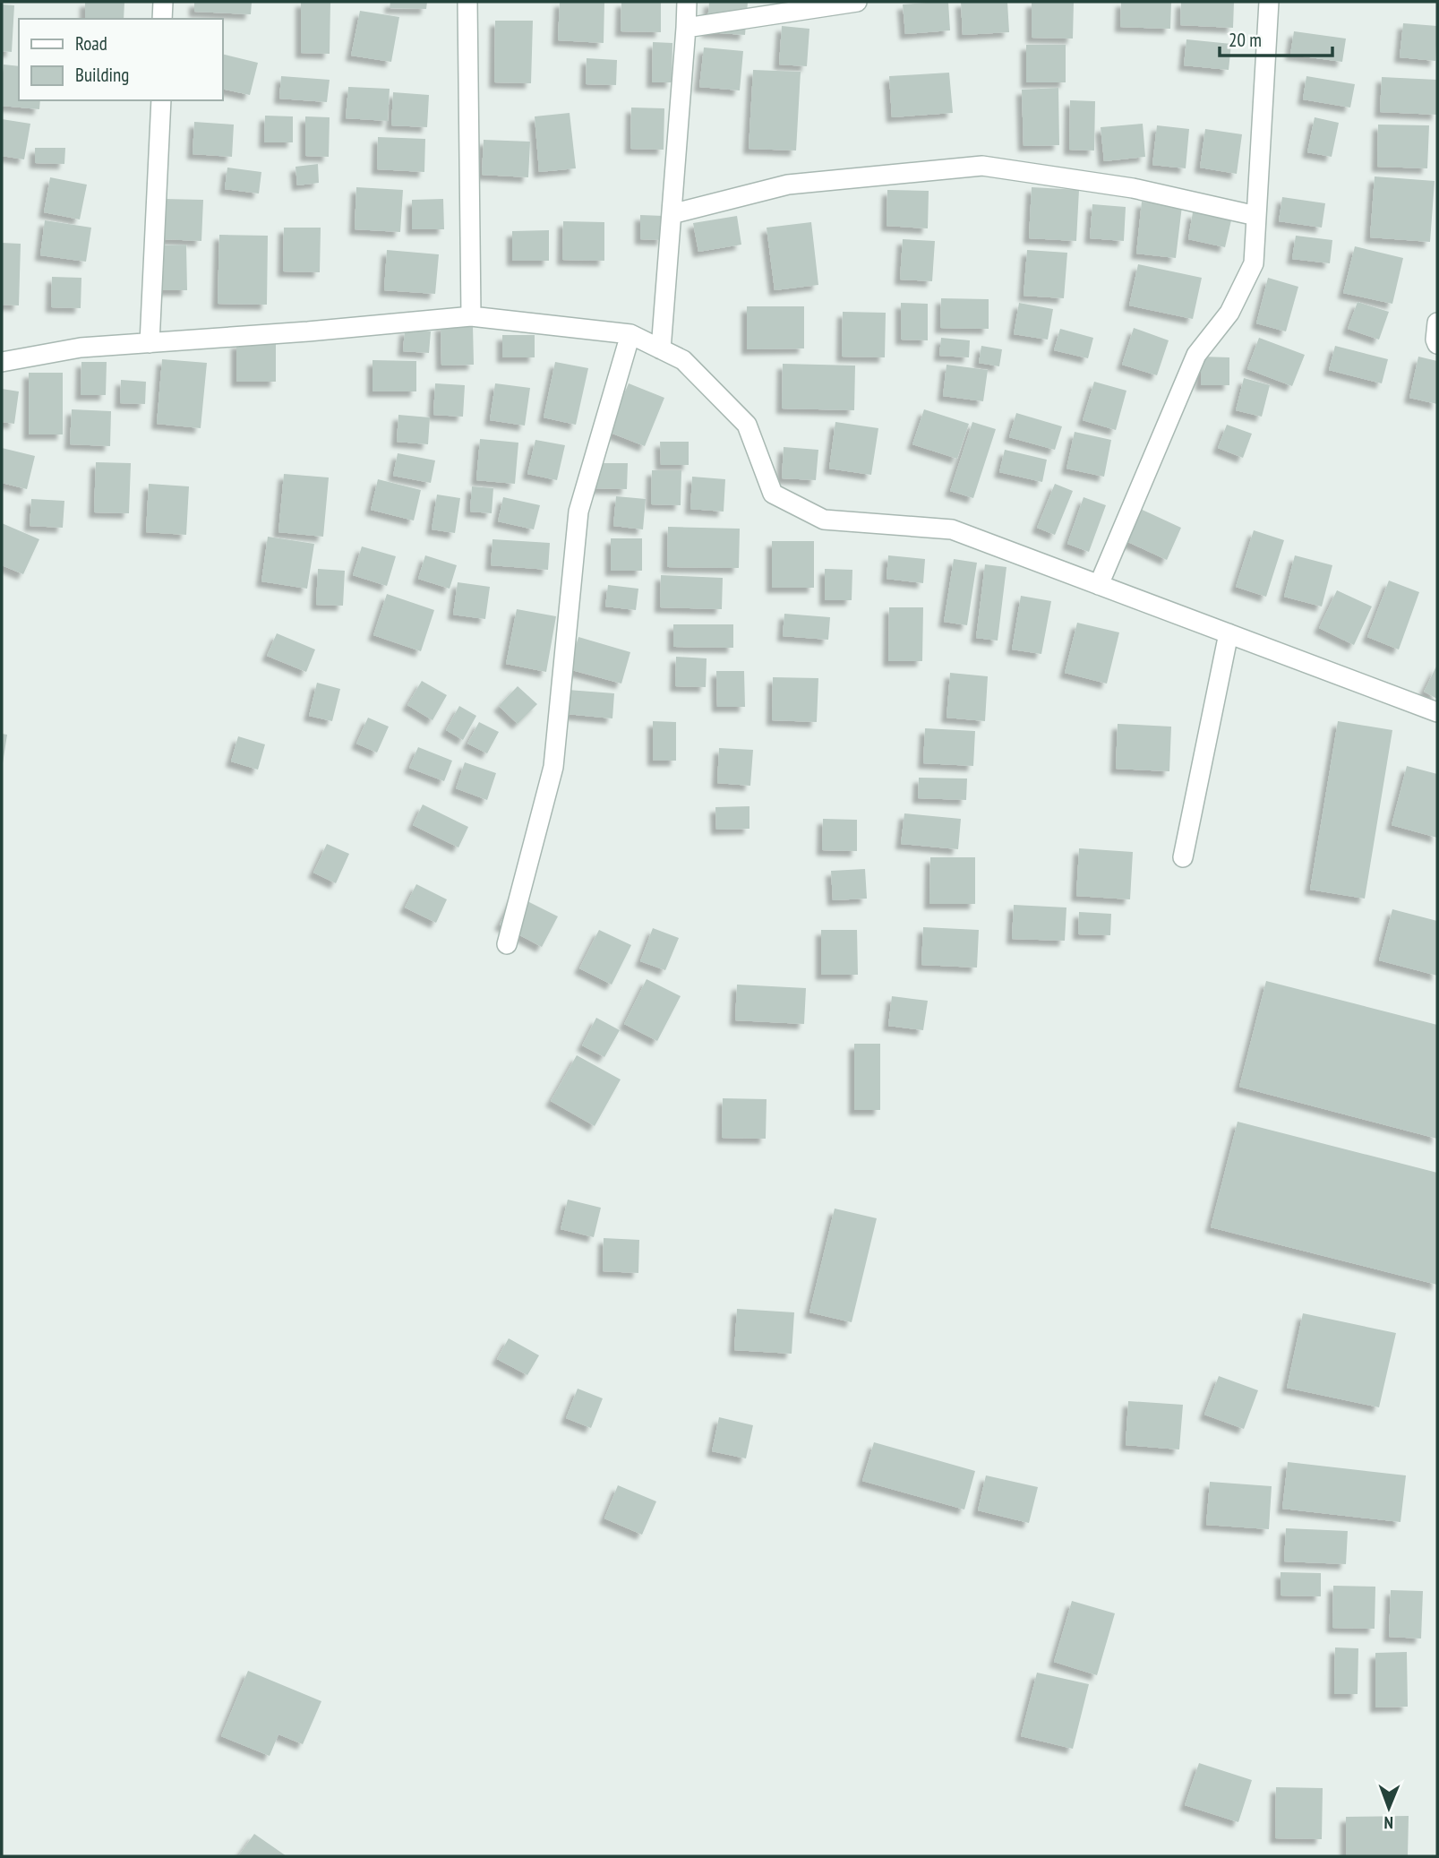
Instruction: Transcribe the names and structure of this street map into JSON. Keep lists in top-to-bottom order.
{
  "legend": ["Road", "Building"],
  "scale_bar": "20 m",
  "north": "bottom"
}
